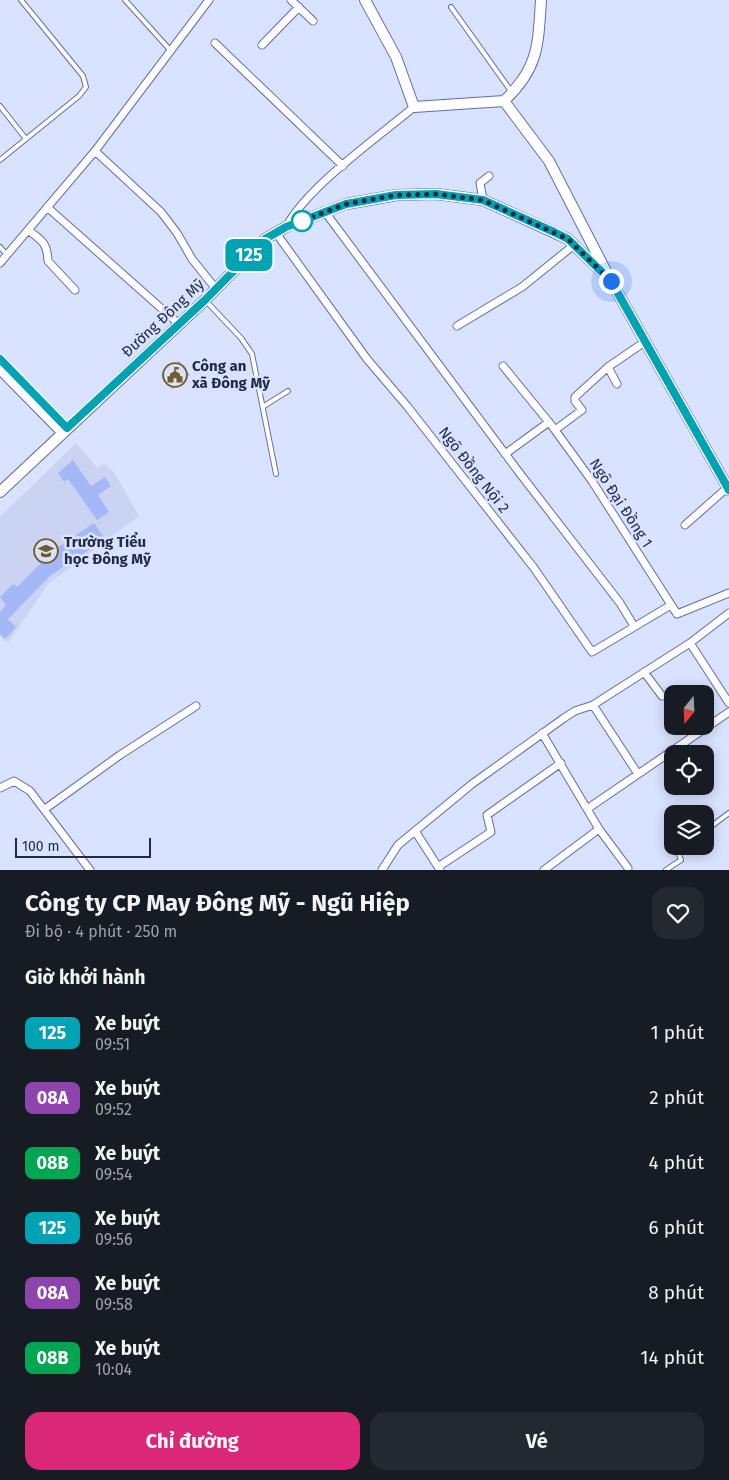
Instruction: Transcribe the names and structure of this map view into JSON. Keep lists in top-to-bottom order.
{
  "streets": {
    "street": ["Đường Đông Mỹ", "Ngõ Đồng Nội 2", "Ngõ Đại Đồng 1"]
  },
  "crossings": [
    ["Đường Đông Mỹ", "Ngõ Đồng Nội 2"],
    ["Ngõ Đồng Nội 2", "Ngõ Đại Đồng 1"]
  ],
  "places": {
    "public building": ["Công an xã Đông Mỹ"],
    "school or university": ["Trường Tiểu học Đông Mỹ"]
  },
  "lines": ["bus line 125"],
  "scale_bar": "100 m",
  "north": "bottom",
  "page": {
    "on_map": "125",
    "scale": "100 m",
    "heading": [
      ["Công ty CP May Đông Mỹ - Ngũ Hiệp", "Đi bộ · 4 phút · 250 m"],
      "Giờ khởi hành"
    ],
    "list": [
      {
        "mark": "125",
        "name": "Xe buýt",
        "note": "09:51",
        "value": "1 phút"
      },
      {
        "mark": "08A",
        "name": "Xe buýt",
        "note": "09:52",
        "value": "2 phút"
      },
      {
        "mark": "08B",
        "name": "Xe buýt",
        "note": "09:54",
        "value": "4 phút"
      },
      {
        "mark": "125",
        "name": "Xe buýt",
        "note": "09:56",
        "value": "6 phút"
      },
      {
        "mark": "08A",
        "name": "Xe buýt",
        "note": "09:58",
        "value": "8 phút"
      },
      {
        "mark": "08B",
        "name": "Xe buýt",
        "note": "10:04",
        "value": "14 phút"
      }
    ],
    "buttons": ["Chỉ đường", "Vé"]
  }
}
